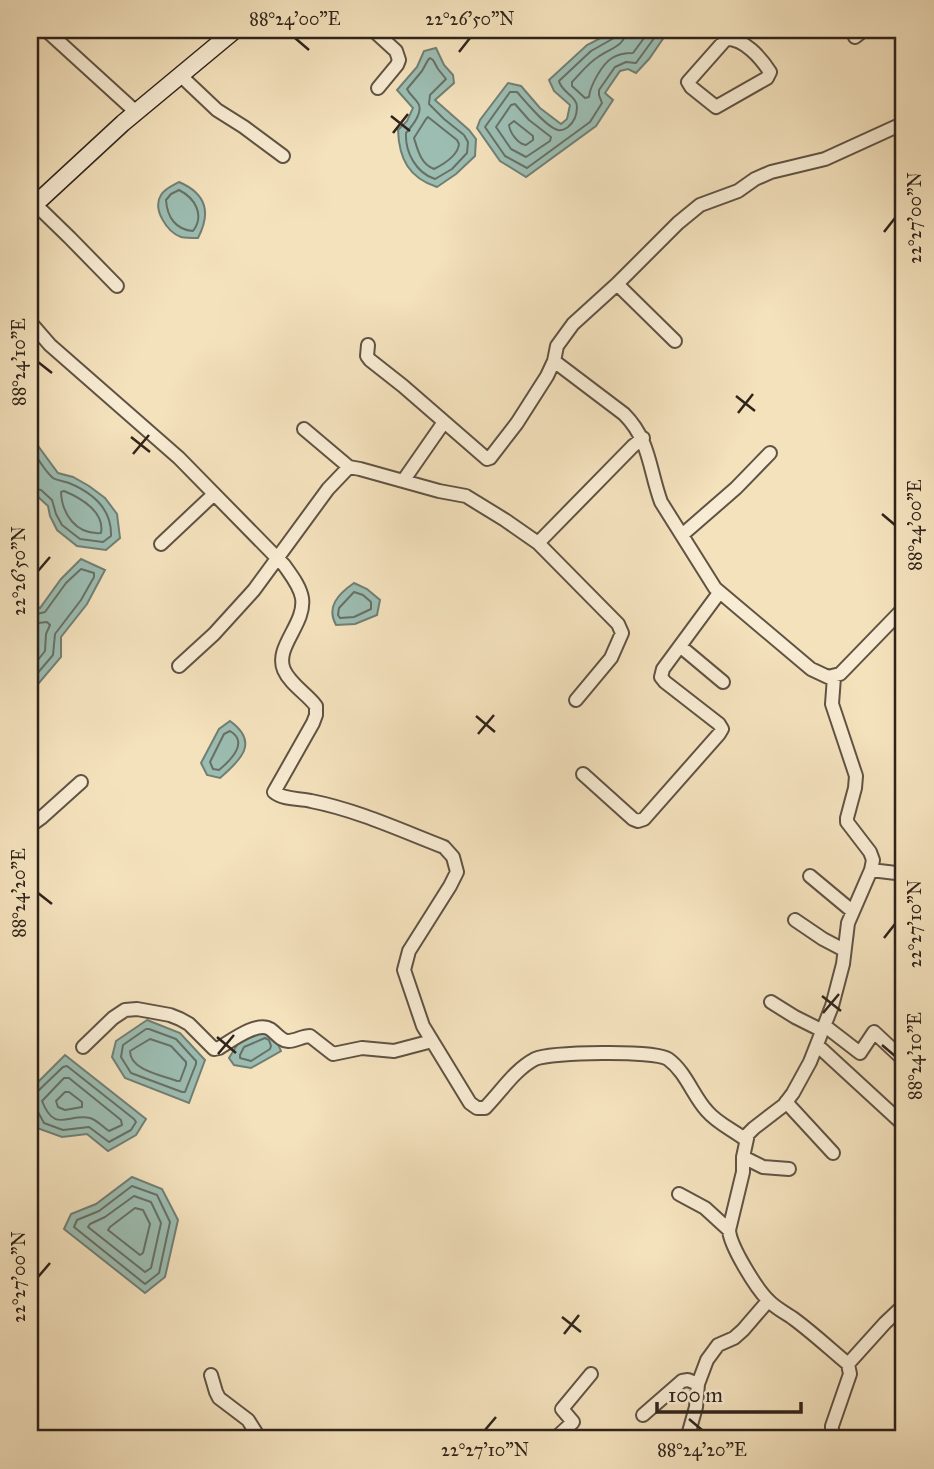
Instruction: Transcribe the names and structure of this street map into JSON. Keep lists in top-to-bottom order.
{
  "scale_bar": "100 m",
  "coordinates": [
    "88°24'00\"E",
    "22°26'50\"N",
    "22°27'00\"N",
    "88°24'10\"E",
    "88°24'20\"E",
    "22°27'10\"N"
  ]
}
